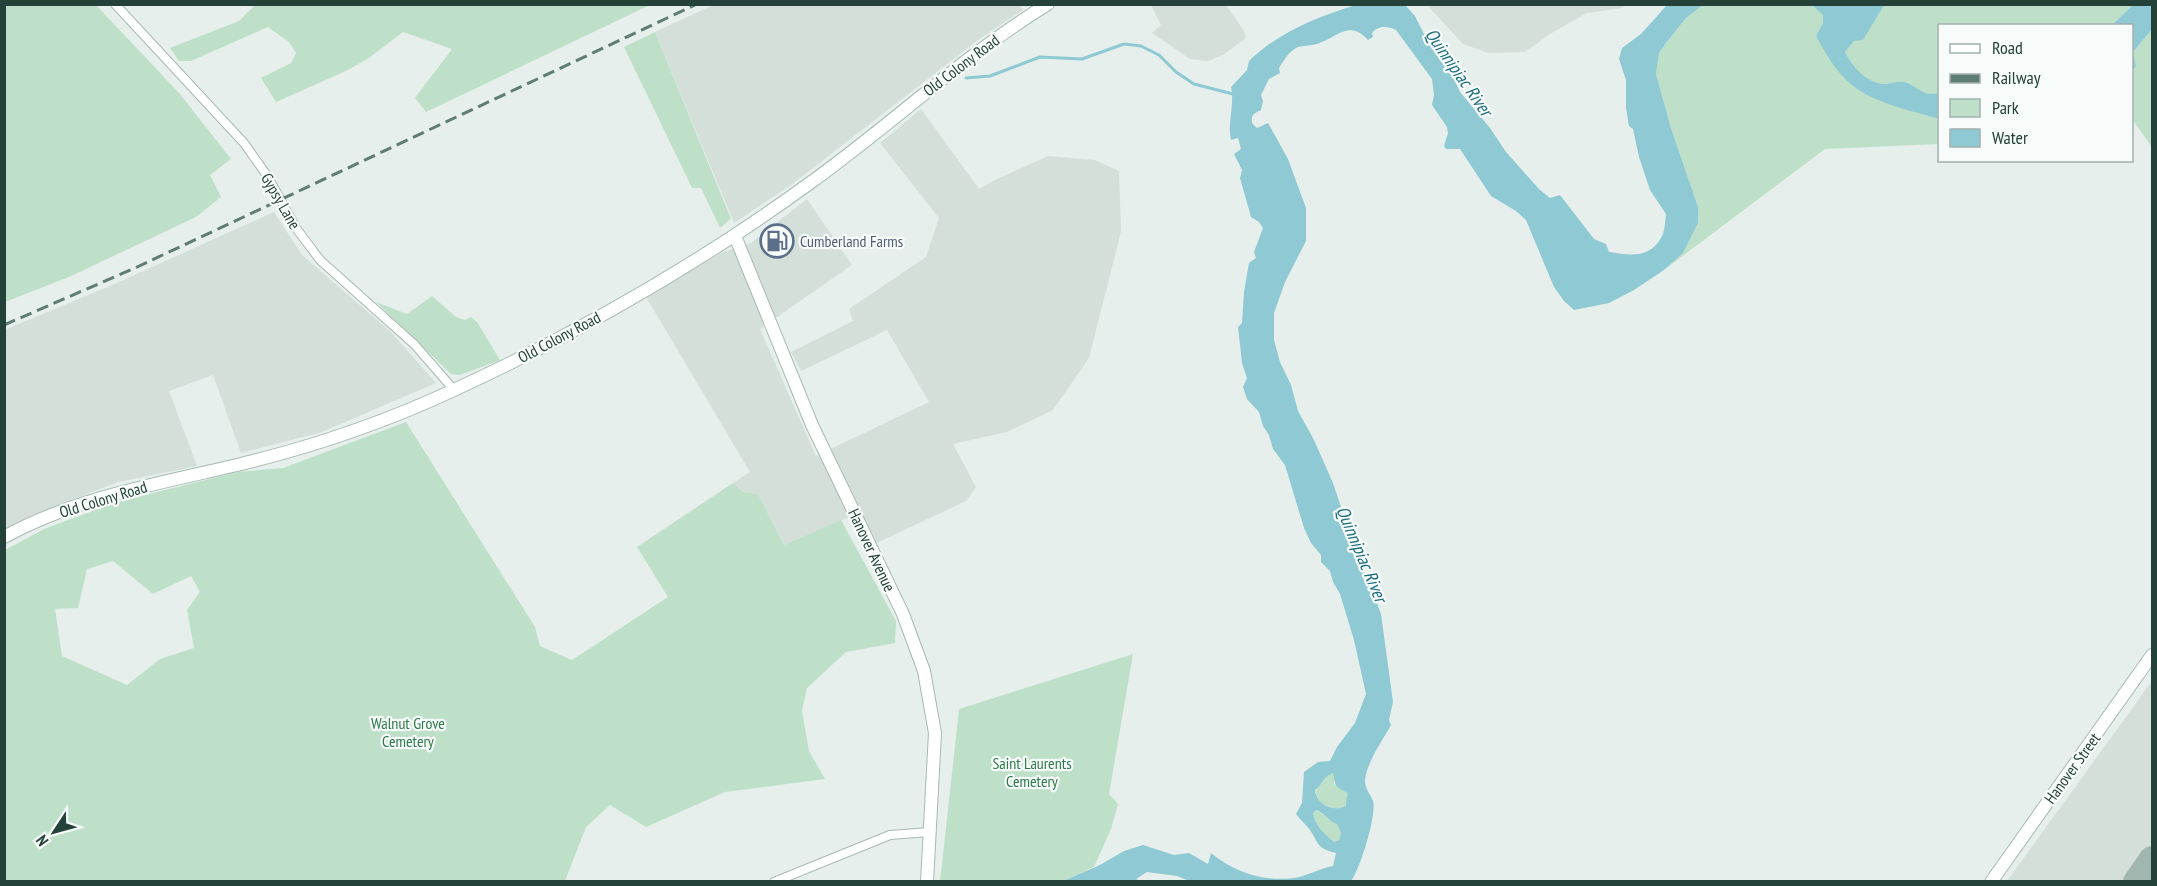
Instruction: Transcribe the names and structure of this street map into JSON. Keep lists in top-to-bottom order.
{
  "streets": {
    "main road": ["Old Colony Road", "Hanover Avenue", "Hanover Street"],
    "street": ["Gypsy Lane"]
  },
  "crossings": [
    ["Old Colony Road", "Gypsy Lane"],
    ["Old Colony Road", "Hanover Avenue"]
  ],
  "water": ["Quinnipiac River"],
  "parks": ["Walnut Grove Cemetery", "Saint Laurents Cemetery"],
  "places": {
    "fuel station": ["Cumberland Farms"]
  },
  "legend": [
    "Road",
    "Railway",
    "Park",
    "Water"
  ],
  "north": "bottom left"
}
